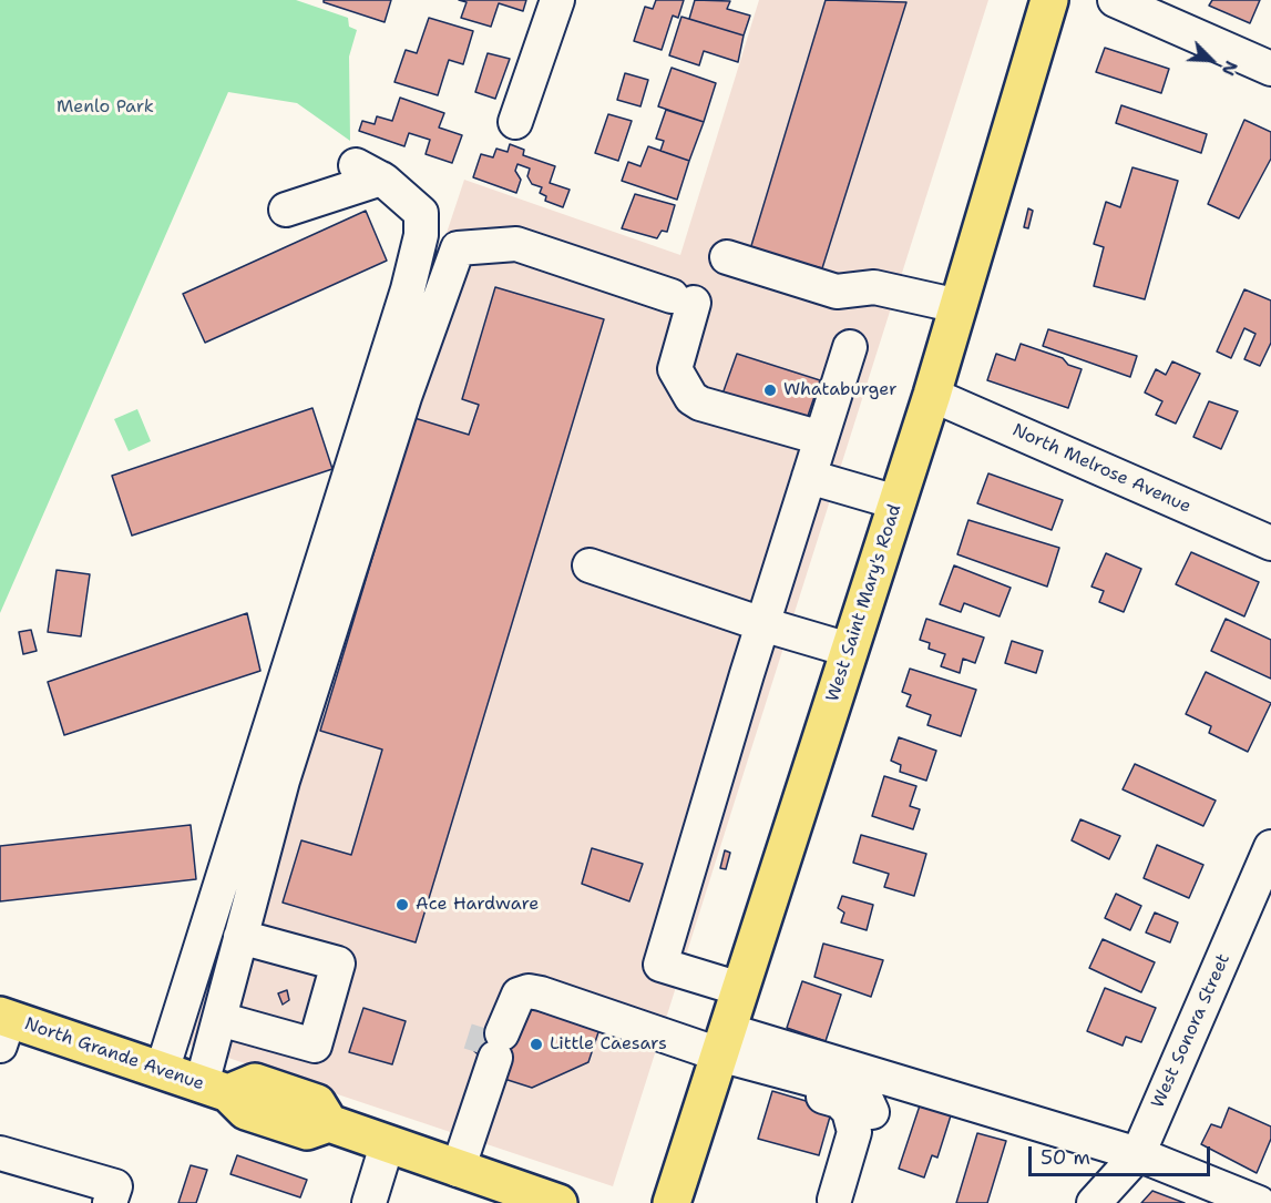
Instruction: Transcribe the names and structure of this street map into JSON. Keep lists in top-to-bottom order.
{
  "streets": {
    "main road": ["West Saint Mary's Road", "North Grande Avenue"],
    "street": ["North Melrose Avenue", "West Sonora Street"]
  },
  "crossings": [
    ["North Melrose Avenue", "West Saint Mary's Road"]
  ],
  "parks": ["Menlo Park"],
  "places": ["Whataburger", "Ace Hardware", "Little Caesars"],
  "scale_bar": "50 m",
  "north": "bottom right"
}
